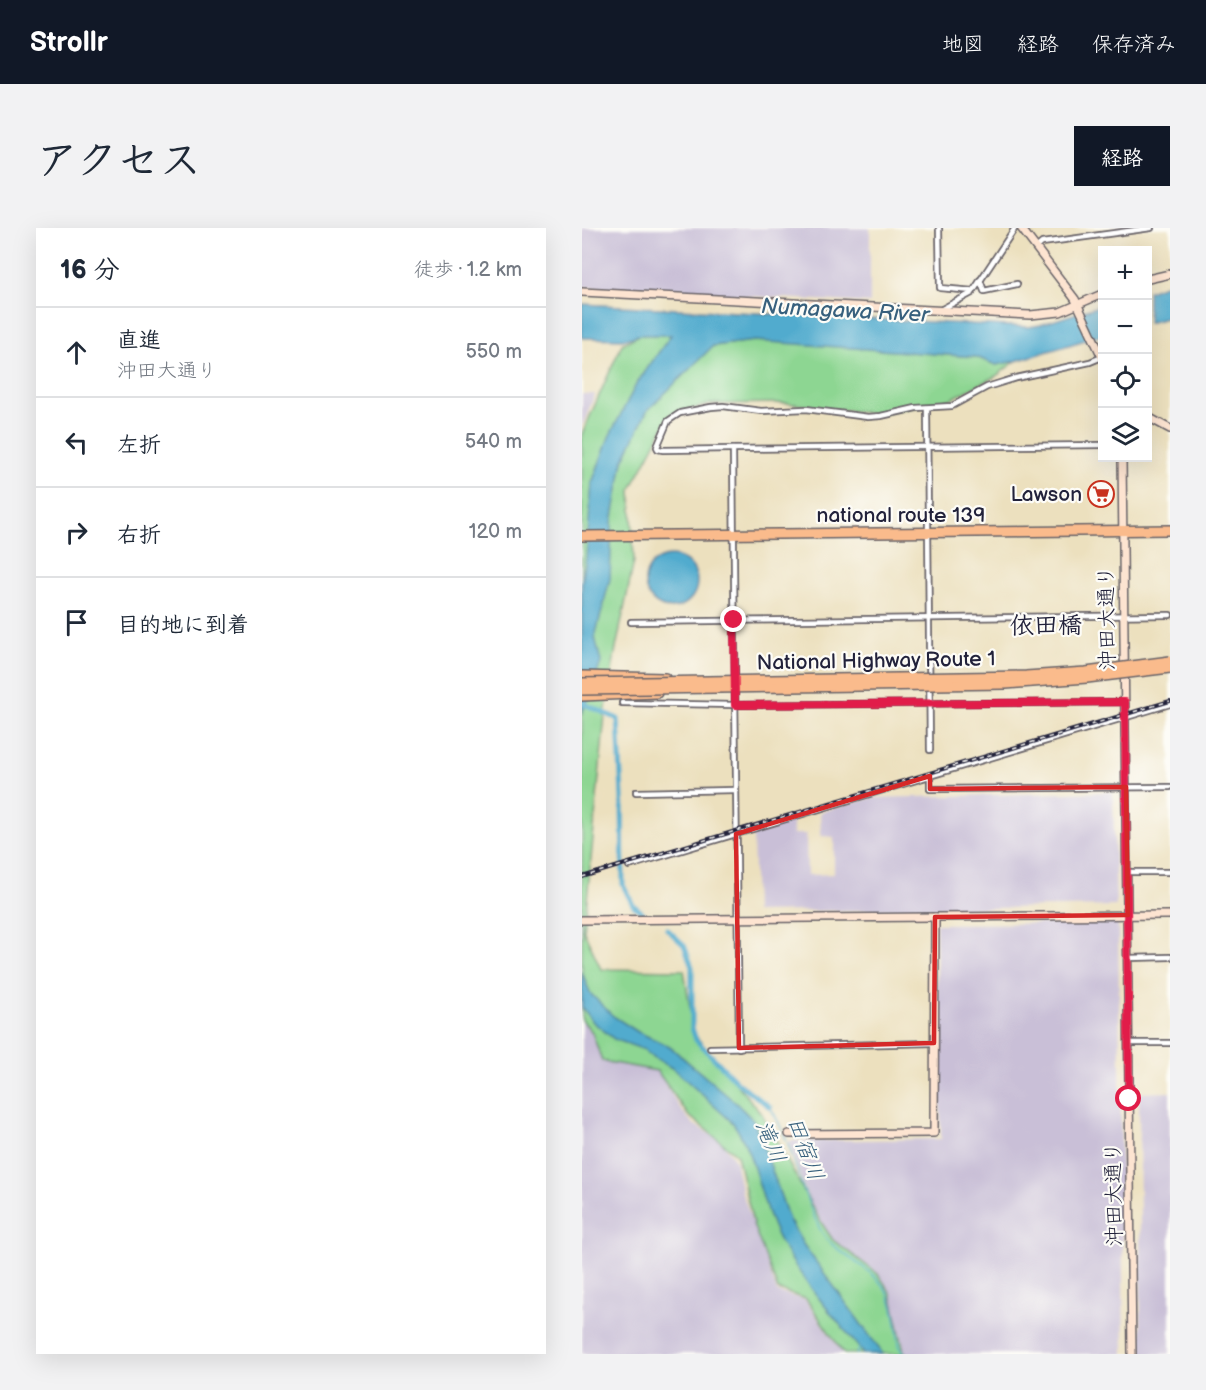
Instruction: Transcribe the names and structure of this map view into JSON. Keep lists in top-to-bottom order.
{
  "streets": {
    "highway": ["national route 139", "National Highway Route 1"],
    "street": ["沖田大通り"]
  },
  "crossings": [
    ["national route 139", "沖田大通り"]
  ],
  "districts": ["依田橋"],
  "water": ["Numagawa River", "滝川", "田宿川"],
  "places": {
    "supermarket": ["Lawson"]
  },
  "page": {
    "header": "Strollr",
    "nav": ["地図", "経路", "保存済み"],
    "title": "アクセス",
    "buttons": "経路",
    "heading": ["16 分", "徒歩 · 1.2 km"],
    "map_buttons": ["+", "−"],
    "list": [
      ["直進", "沖田大通り", "550 m"],
      ["左折", "540 m"],
      ["右折", "120 m"],
      "目的地に到着"
    ]
  }
}
